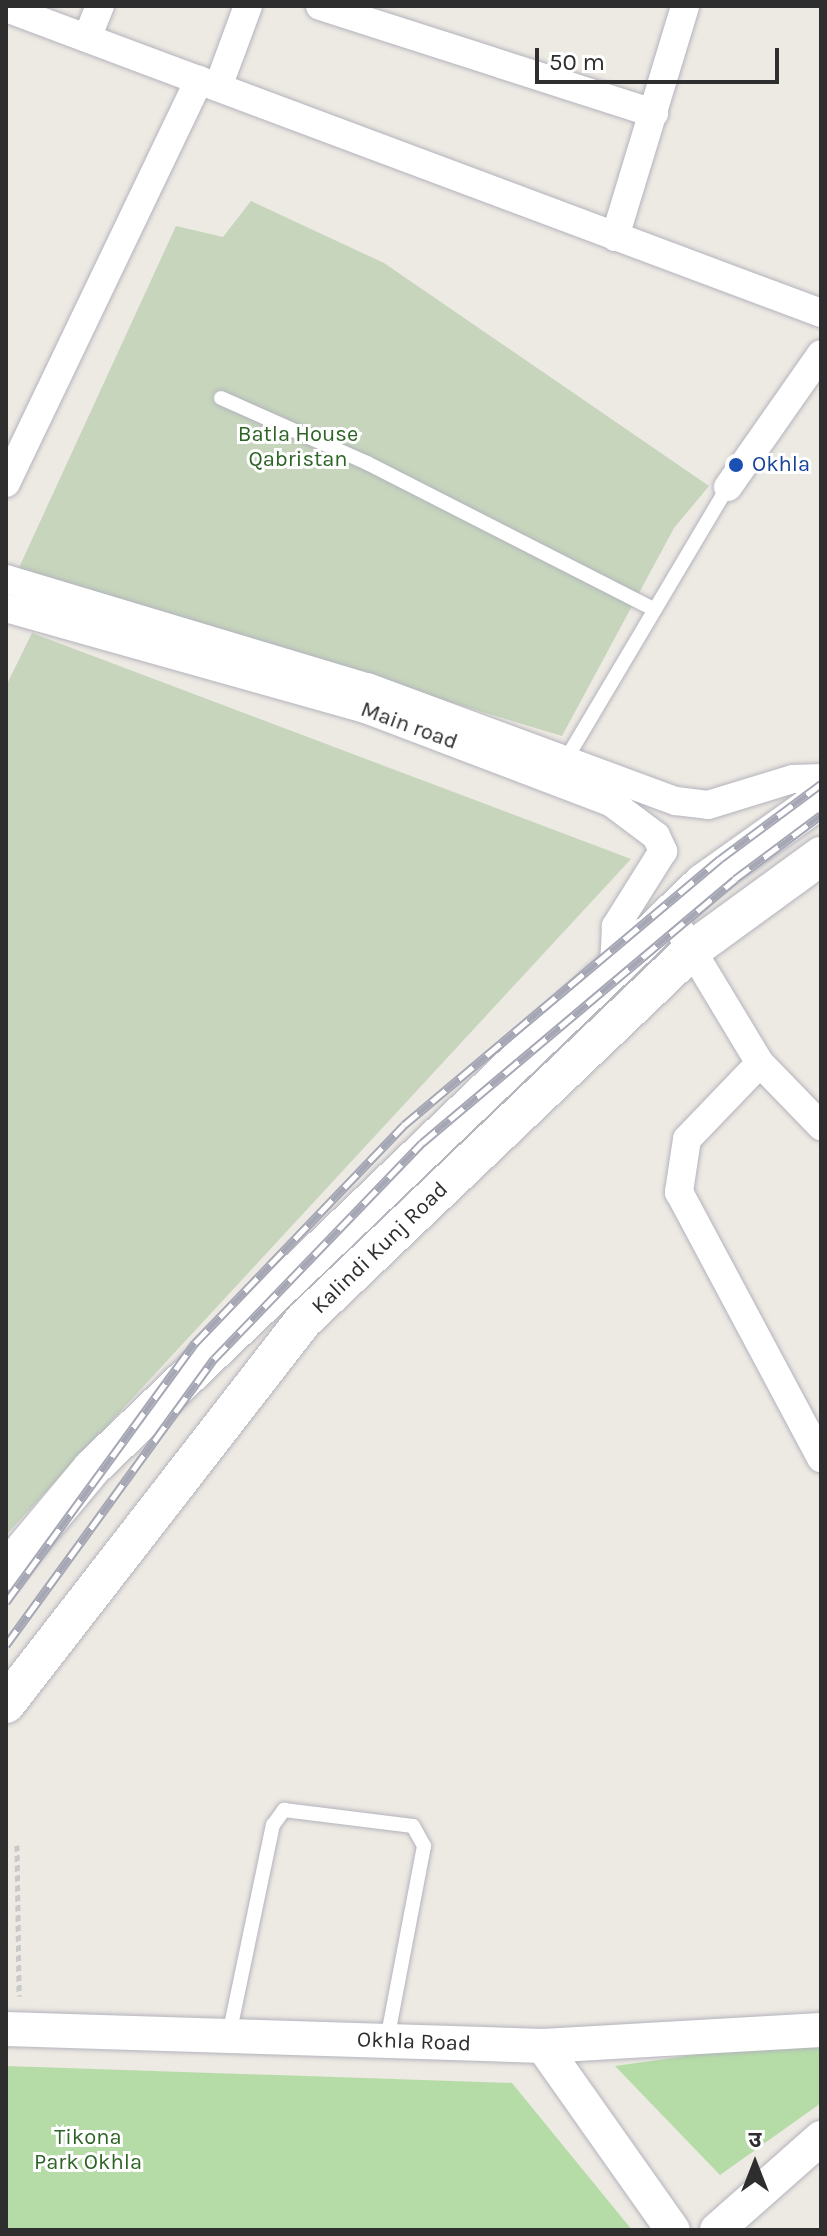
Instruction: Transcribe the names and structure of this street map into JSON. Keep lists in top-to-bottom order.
{
  "streets": {
    "main road": ["Kalindi Kunj Road"],
    "street": ["Main road", "Okhla Road"]
  },
  "crossings": [
    ["Main road", "Kalindi Kunj Road"]
  ],
  "parks": ["Batla House Qabristan", "Tikona Park Okhla"],
  "places": ["Okhla"],
  "scale_bar": "50 m",
  "north": "top"
}
